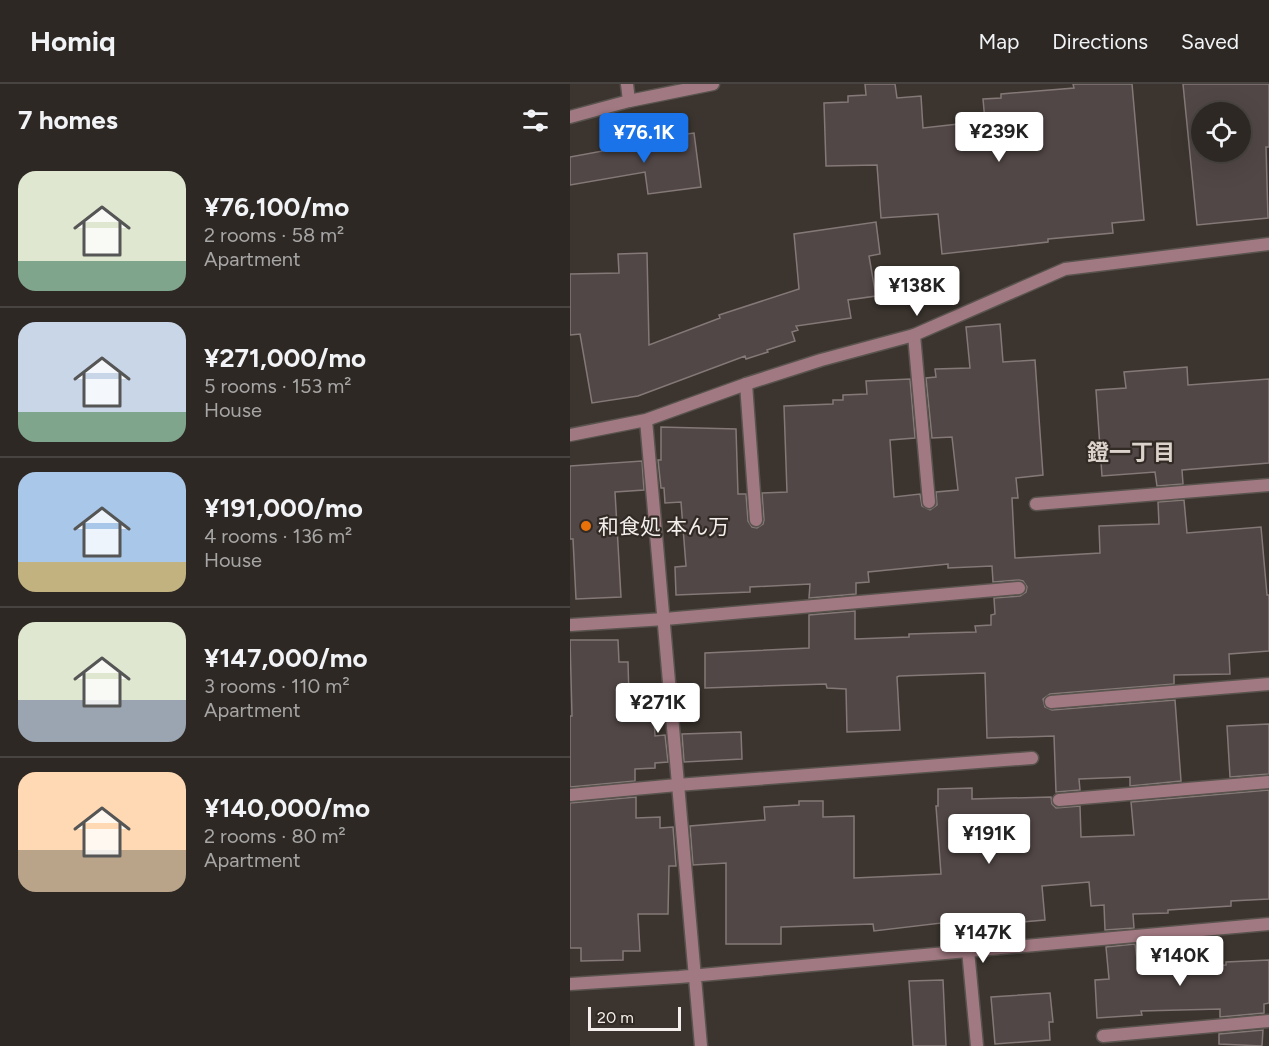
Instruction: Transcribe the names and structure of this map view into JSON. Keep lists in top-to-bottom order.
{
  "districts": ["鐙一丁目"],
  "places": ["和食処 本ん万"],
  "scale_bar": "20 m",
  "page": {
    "header": "Homiq",
    "nav": ["Map", "Directions", "Saved"],
    "heading": "7 homes",
    "price": [
      "¥239K",
      "¥76.1K",
      "¥138K",
      "¥271K",
      "¥191K",
      "¥147K",
      "¥140K"
    ],
    "list": [
      {
        "name": "¥76,100/mo",
        "note": "2 rooms · 58 m² · Apartment"
      },
      {
        "name": "¥271,000/mo",
        "note": "5 rooms · 153 m² · House"
      },
      {
        "name": "¥191,000/mo",
        "note": "4 rooms · 136 m² · House"
      },
      {
        "name": "¥147,000/mo",
        "note": "3 rooms · 110 m² · Apartment"
      },
      {
        "name": "¥140,000/mo",
        "note": "2 rooms · 80 m² · Apartment"
      }
    ],
    "scale": "20 m"
  }
}
